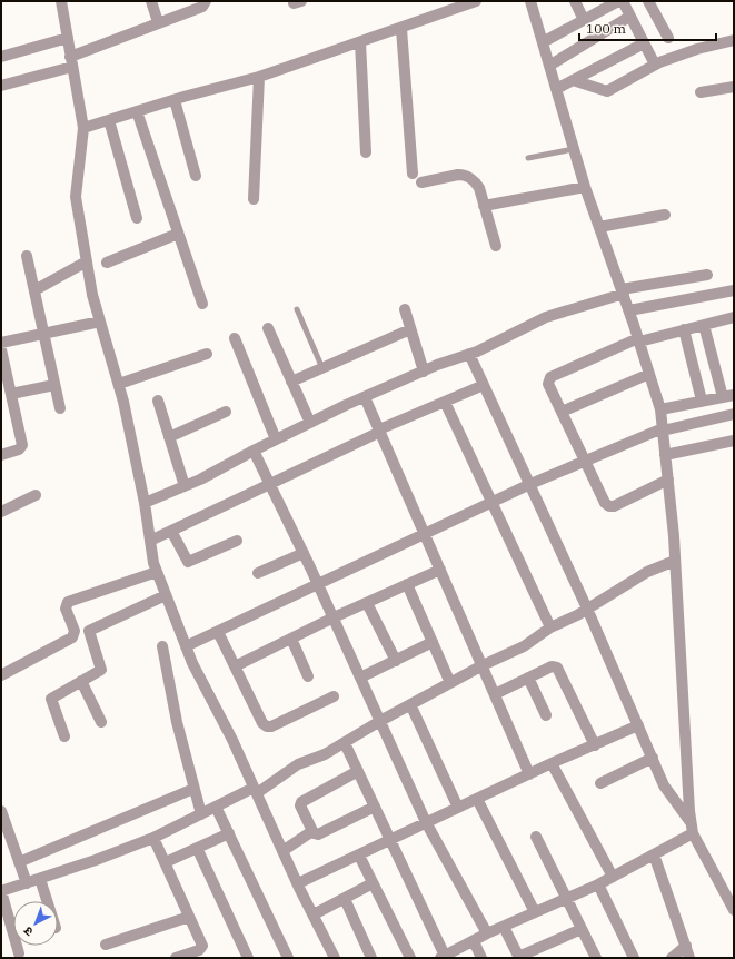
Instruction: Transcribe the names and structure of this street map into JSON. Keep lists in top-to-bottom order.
{
  "scale_bar": "100 m",
  "north": "bottom left"
}
